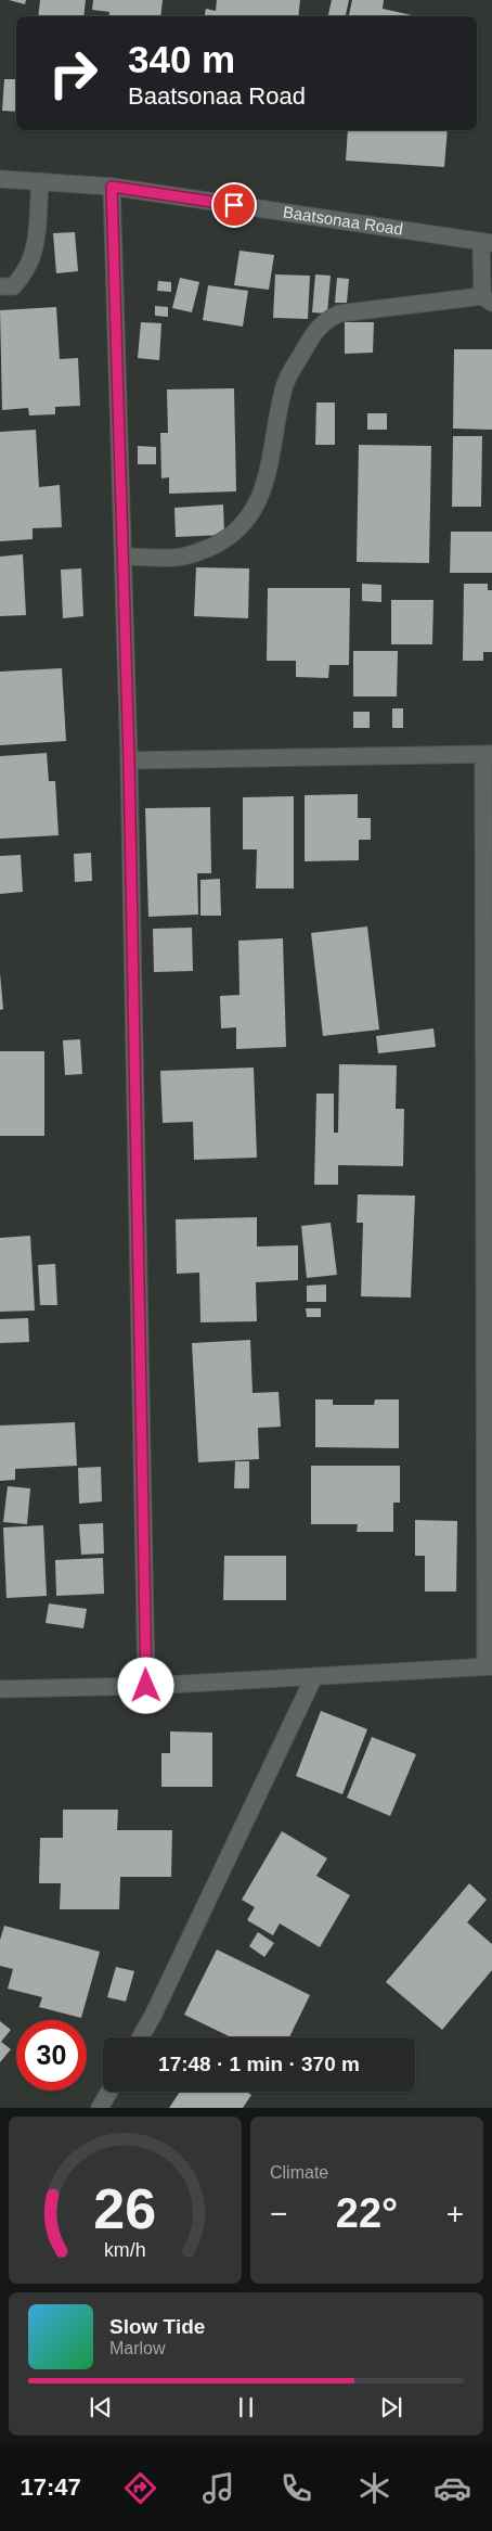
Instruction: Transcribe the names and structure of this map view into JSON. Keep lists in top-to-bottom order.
{
  "streets": {
    "street": ["Baatsonaa Road"]
  },
  "page": {
    "turn": ["340 m", "Baatsonaa Road"],
    "limit": "30",
    "trip": "17:48 · 1 min · 370 m",
    "tile": "Climate",
    "heat": ["−", "22°", "+"],
    "song": ["Slow Tide", "Marlow"],
    "tabs": "17:47",
    "gauge": ["26", "km/h"]
  }
}
